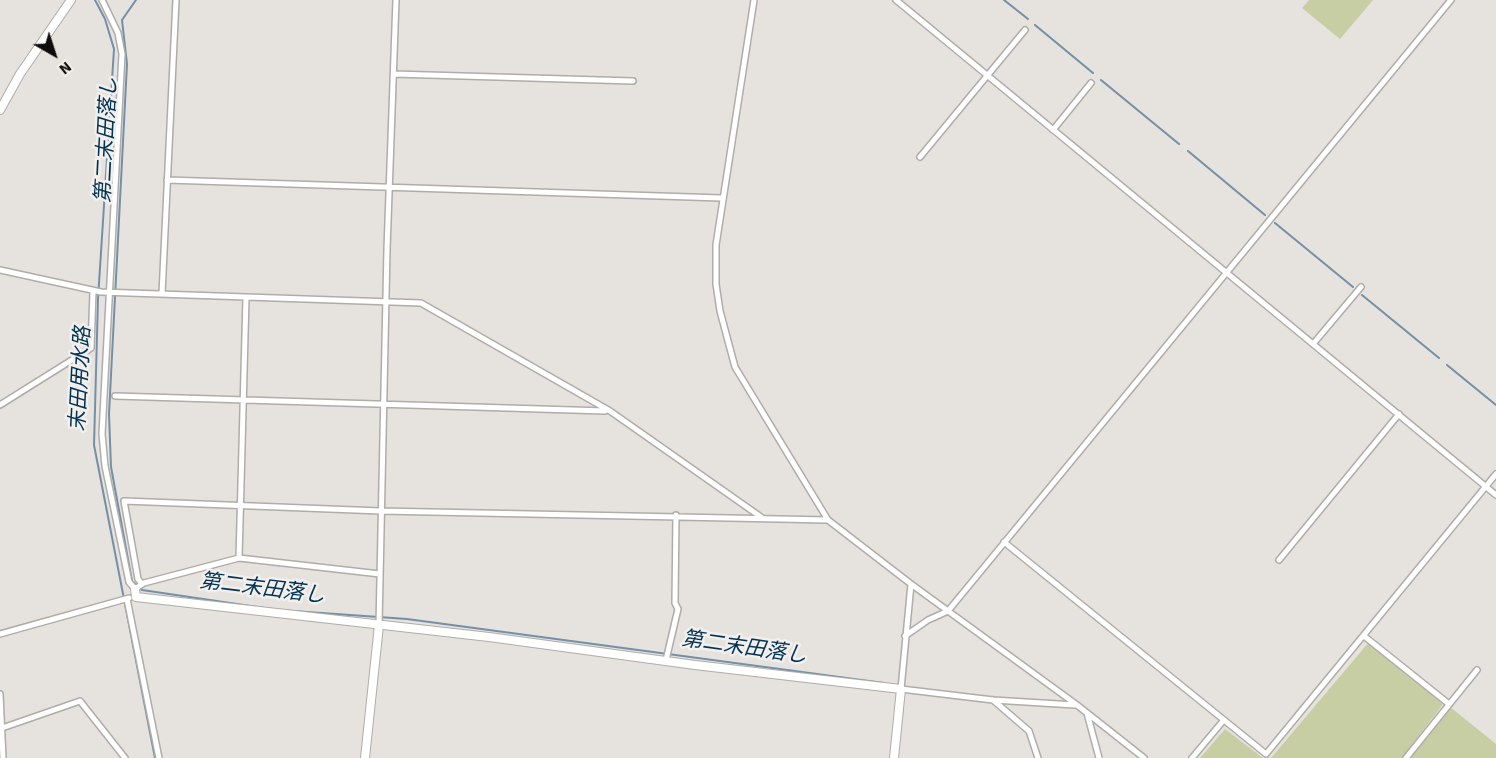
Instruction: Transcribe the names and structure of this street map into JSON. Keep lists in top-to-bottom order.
{
  "water": ["第二末田落し", "末田用水路"],
  "north": "bottom right"
}
